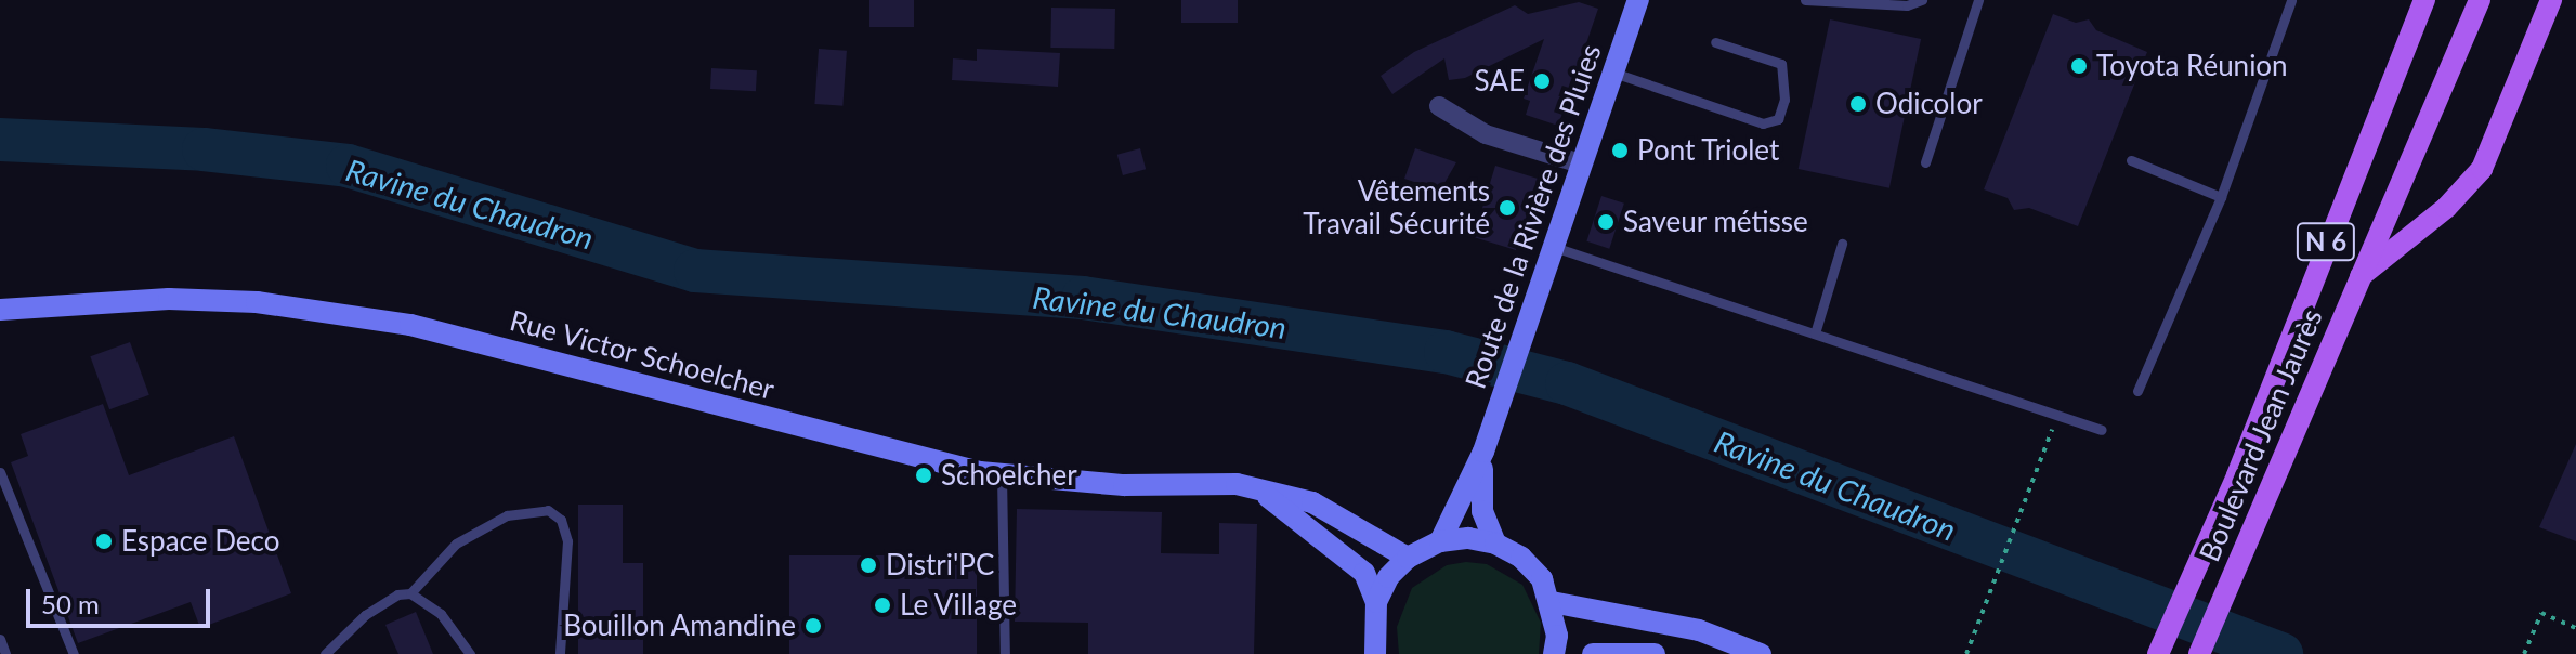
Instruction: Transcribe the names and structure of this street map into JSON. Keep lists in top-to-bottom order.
{
  "streets": {
    "main road": [
      "Route de la Rivière des Pluies",
      "N 6",
      "Rue Victor Schoelcher",
      "Boulevard Jean Jaurès"
    ]
  },
  "water": ["Ravine du Chaudron"],
  "places": [
    "Toyota Réunion",
    "SAE",
    "Odicolor",
    "Pont Triolet",
    "Vêtements Travail Sécurité",
    "Saveur métisse",
    "Schoelcher",
    "Espace Deco",
    "Distri'PC",
    "Le Village",
    "Bouillon Amandine"
  ],
  "scale_bar": "50 m"
}
